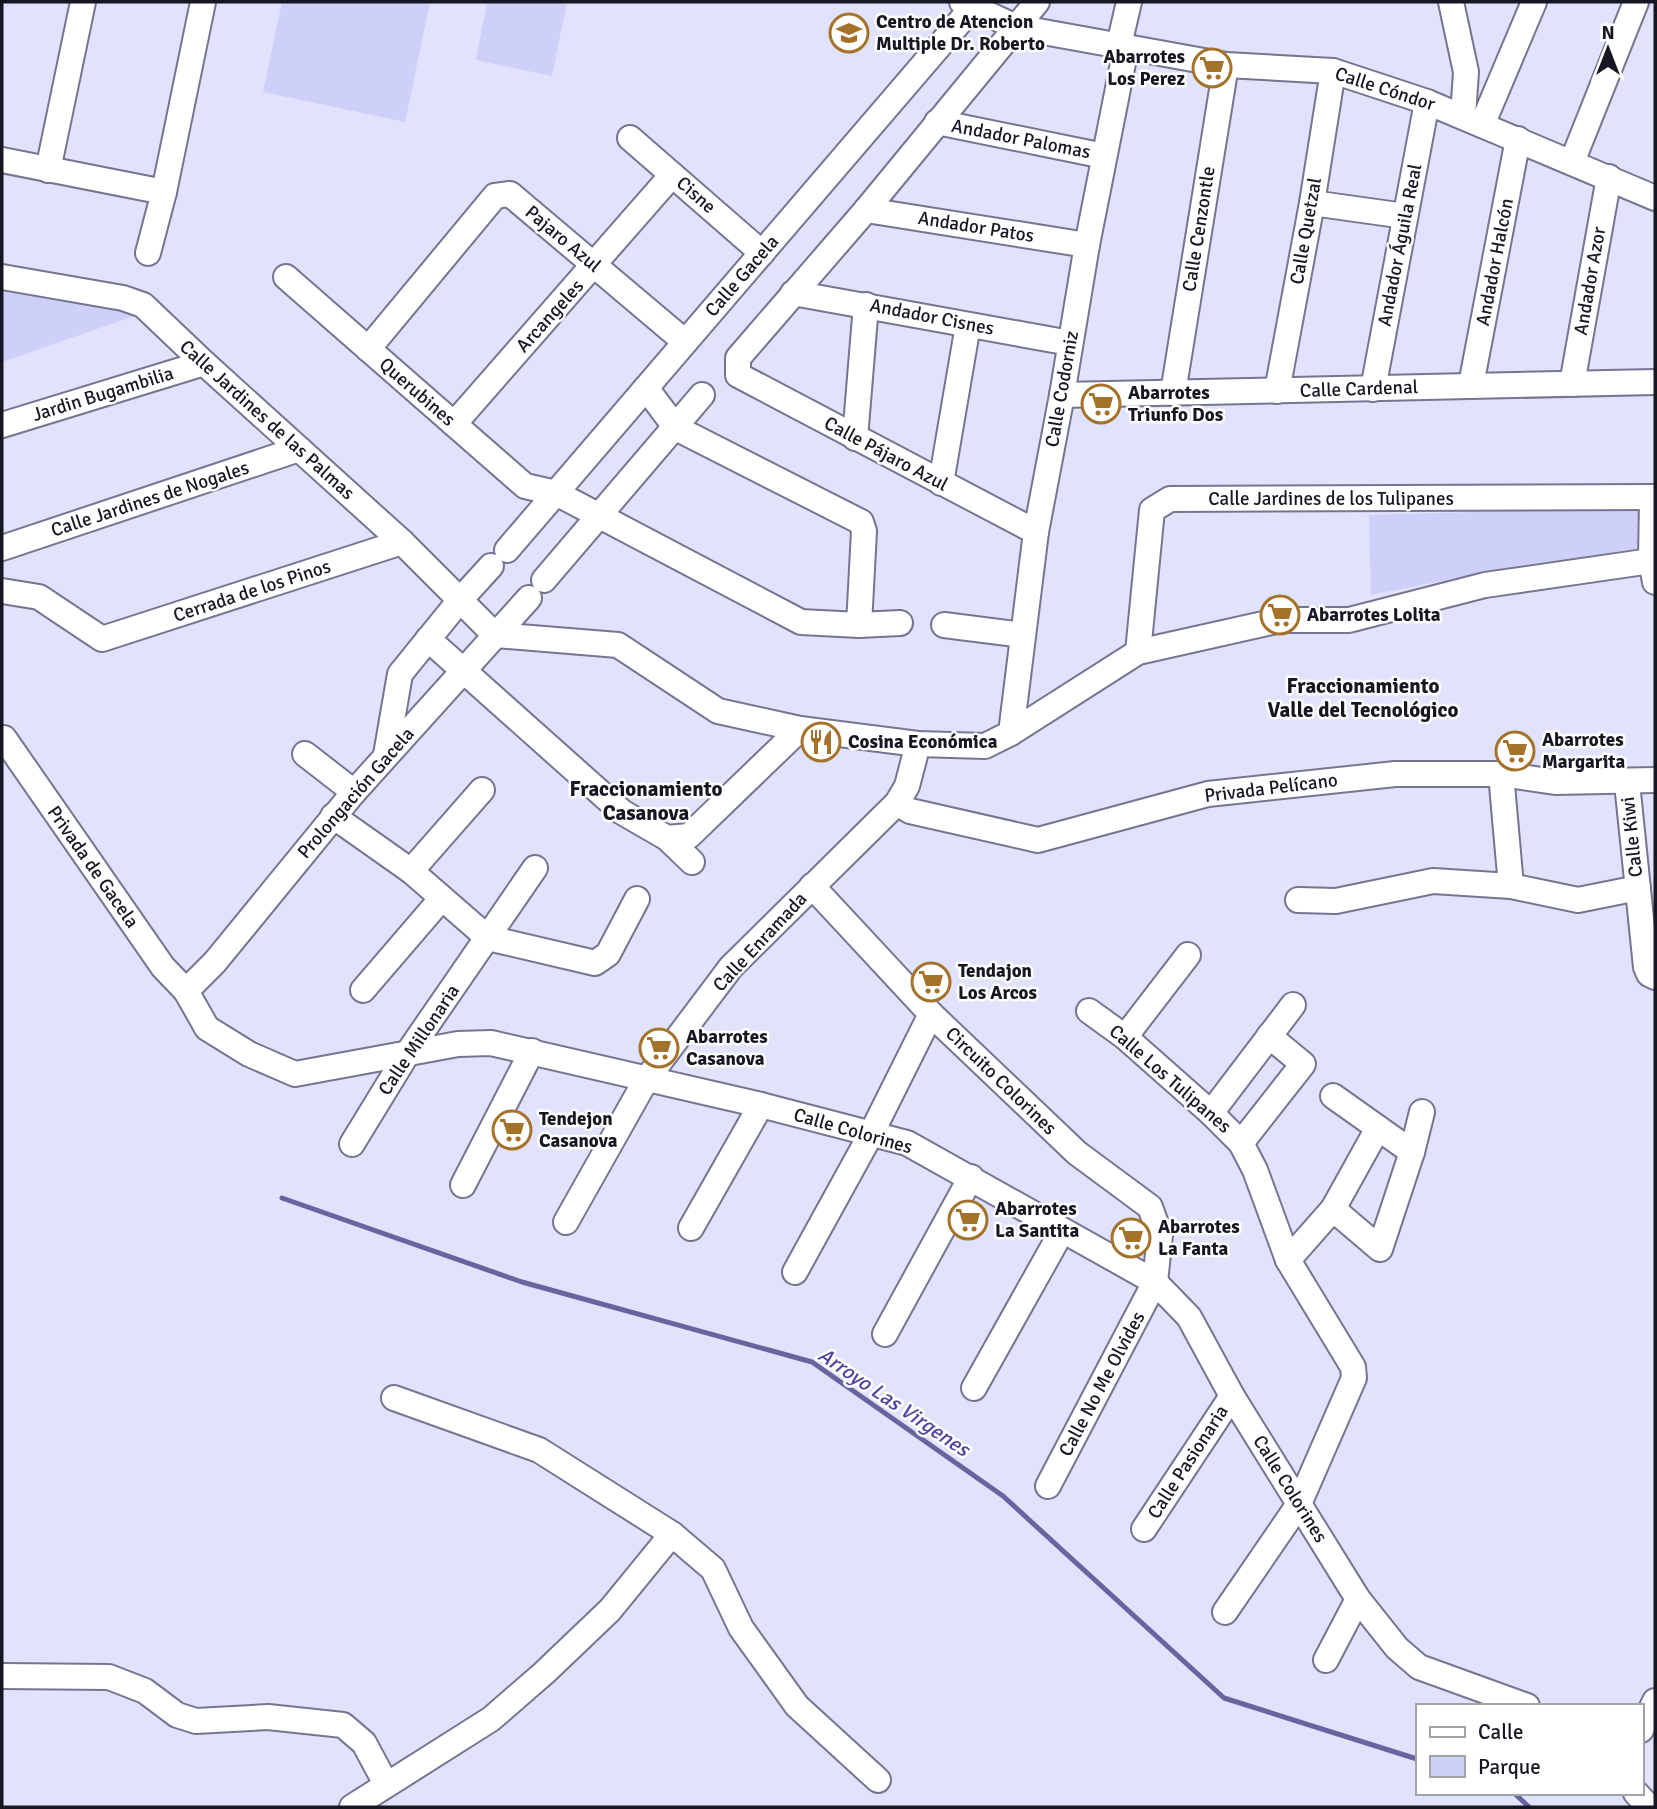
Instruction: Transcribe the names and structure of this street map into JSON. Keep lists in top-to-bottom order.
{
  "streets": {
    "street": [
      "Calle Cóndor",
      "Andador Palomas",
      "Cisne",
      "Andador Patos",
      "Calle Cenzontle",
      "Calle Quetzal",
      "Pajaro Azul",
      "Andador Águila Real",
      "Andador Halcón",
      "Calle Gacela",
      "Andador Azor",
      "Arcangeles",
      "Andador Cisnes",
      "Calle Codorniz",
      "Calle Cardenal",
      "Querubines",
      "Jardin Bugambilia",
      "Calle Jardines de las Palmas",
      "Calle Pájaro Azul",
      "Calle Jardines de Nogales",
      "Calle Jardines de los Tulipanes",
      "Cerrada de los Pinos",
      "Privada Pelícano",
      "Prolongación Gacela",
      "Calle Kiwi",
      "Privada de Gacela",
      "Calle Enramada",
      "Calle Millonaria",
      "Calle Los Tulipanes",
      "Circuito Colorines",
      "Calle Colorines",
      "Calle No Me Olvides",
      "Calle Pasionaria"
    ]
  },
  "crossings": [
    ["Calle Cóndor", "Calle Cenzontle"],
    ["Calle Cóndor", "Calle Quetzal"],
    ["Calle Cóndor", "Andador Águila Real"],
    ["Calle Cóndor", "Andador Halcón"],
    ["Calle Cóndor", "Calle Gacela"],
    ["Calle Cóndor", "Andador Azor"],
    ["Calle Cóndor", "Calle Codorniz"],
    ["Andador Palomas", "Calle Codorniz"],
    ["Cisne", "Calle Gacela"],
    ["Cisne", "Arcangeles"],
    ["Andador Patos", "Calle Codorniz"],
    ["Calle Cenzontle", "Calle Cardenal"],
    ["Calle Quetzal", "Calle Cardenal"],
    ["Pajaro Azul", "Calle Gacela"],
    ["Pajaro Azul", "Arcangeles"],
    ["Pajaro Azul", "Querubines"],
    ["Andador Águila Real", "Calle Cardenal"],
    ["Andador Halcón", "Calle Cardenal"],
    ["Calle Gacela", "Querubines"],
    ["Calle Gacela", "Calle Jardines de las Palmas"],
    ["Calle Gacela", "Prolongación Gacela"],
    ["Andador Azor", "Calle Cardenal"],
    ["Arcangeles", "Querubines"],
    ["Andador Cisnes", "Calle Codorniz"],
    ["Andador Cisnes", "Calle Pájaro Azul"],
    ["Calle Codorniz", "Calle Cardenal"],
    ["Calle Codorniz", "Calle Pájaro Azul"],
    ["Querubines", "Prolongación Gacela"],
    ["Jardin Bugambilia", "Calle Jardines de las Palmas"],
    ["Calle Jardines de las Palmas", "Calle Jardines de Nogales"],
    ["Calle Jardines de las Palmas", "Cerrada de los Pinos"],
    ["Calle Jardines de las Palmas", "Prolongación Gacela"],
    ["Privada Pelícano", "Calle Kiwi"],
    ["Privada Pelícano", "Calle Enramada"],
    ["Prolongación Gacela", "Privada de Gacela"],
    ["Prolongación Gacela", "Calle Colorines"],
    ["Privada de Gacela", "Calle Colorines"],
    ["Calle Enramada", "Circuito Colorines"],
    ["Calle Enramada", "Calle Colorines"],
    ["Calle Millonaria", "Calle Colorines"],
    ["Calle Los Tulipanes", "Calle Colorines"],
    ["Circuito Colorines", "Calle Colorines"],
    ["Circuito Colorines", "Calle No Me Olvides"],
    ["Calle Colorines", "Calle No Me Olvides"],
    ["Calle Colorines", "Calle Pasionaria"]
  ],
  "districts": ["Fraccionamiento Valle del Tecnológico", "Fraccionamiento Casanova"],
  "water": ["Arroyo Las Virgenes"],
  "places": {
    "school or university": ["Centro de Atencion Multiple Dr. Roberto"],
    "supermarket": [
      "Abarrotes Los Perez",
      "Abarrotes Triunfo Dos",
      "Abarrotes Lolita",
      "Abarrotes Margarita",
      "Tendajon Los Arcos",
      "Abarrotes Casanova",
      "Tendejon Casanova",
      "Abarrotes La Santita",
      "Abarrotes La Fanta"
    ],
    "restaurant": ["Cosina Económica"]
  },
  "legend": ["Calle", "Parque"],
  "north": "top"
}
